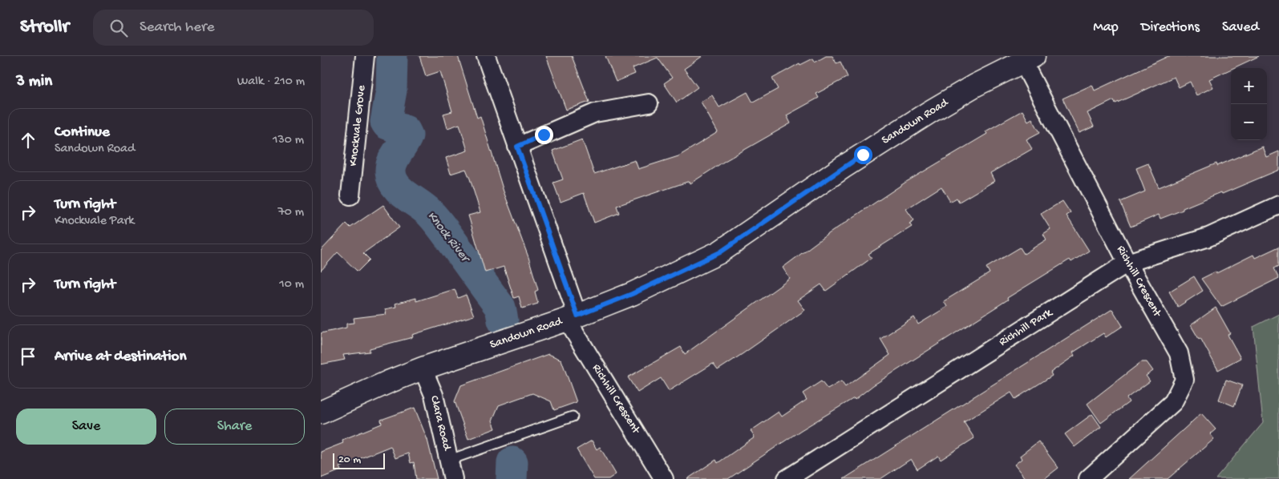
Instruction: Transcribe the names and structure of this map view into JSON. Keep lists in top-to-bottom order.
{
  "streets": {
    "street": [
      "Sandown Road",
      "Knockvale Grove",
      "Richhill Crescent",
      "Richhill Park",
      "Clara Road"
    ]
  },
  "crossings": [
    ["Sandown Road", "Richhill Crescent"],
    ["Sandown Road", "Clara Road"],
    ["Richhill Crescent", "Richhill Park"]
  ],
  "water": ["Knock River"],
  "scale_bar": "20 m",
  "page": {
    "header": "Strollr",
    "search": "Search here",
    "nav": ["Map", "Directions", "Saved"],
    "heading": ["3 min", "Walk · 210 m"],
    "map_buttons": ["+", "−"],
    "list": [
      ["Continue", "Sandown Road", "130 m"],
      ["Turn right", "Knockvale Park", "70 m"],
      ["Turn right", "10 m"],
      "Arrive at destination"
    ],
    "buttons": ["Save", "Share"],
    "scale": "20 m"
  }
}
